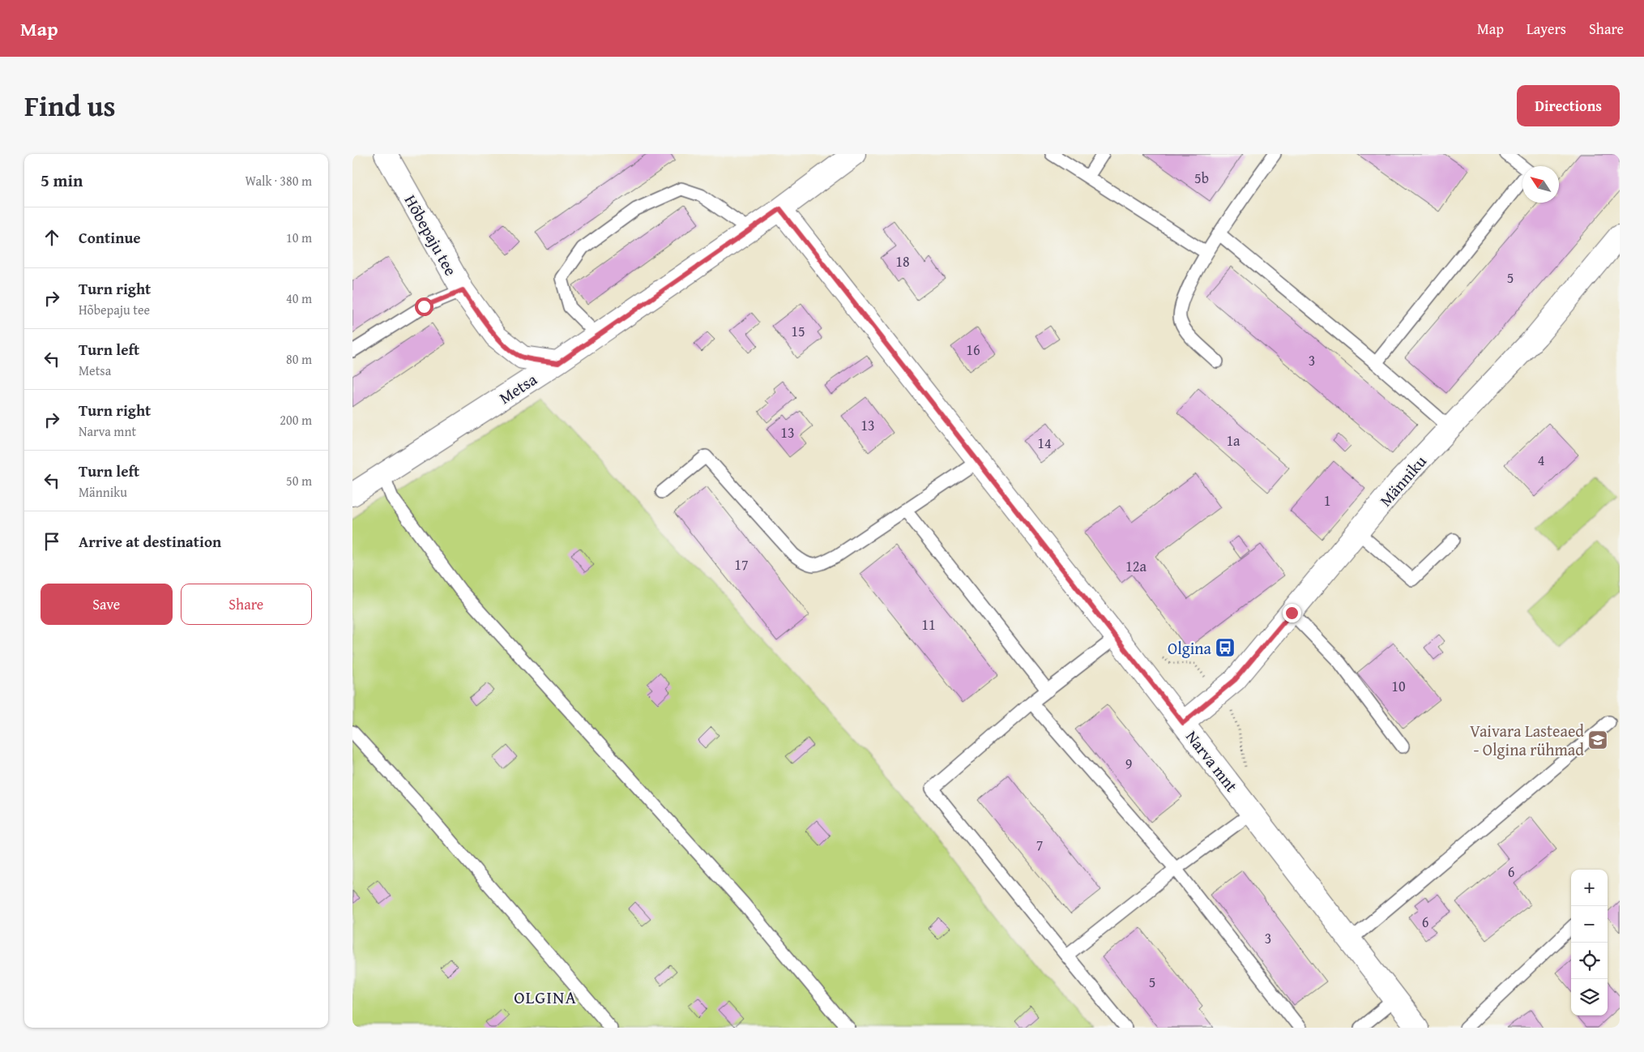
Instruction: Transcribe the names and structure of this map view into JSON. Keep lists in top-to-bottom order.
{
  "streets": {
    "street": [
      "Hõbepaju tee",
      "Metsa",
      "Männiku",
      "Narva mnt"
    ]
  },
  "crossings": [
    ["Hõbepaju tee", "Metsa"],
    ["Metsa", "Narva mnt"],
    ["Männiku", "Narva mnt"]
  ],
  "districts": ["OLGINA"],
  "places": {
    "bus stop": ["Olgina"],
    "school or university": ["Vaivara Lasteaed - Olgina rühmad"]
  },
  "house_numbers": [
    "5b",
    "18",
    "5",
    "15",
    "16",
    "3",
    "13",
    "13",
    "1a",
    "14",
    "4",
    "1",
    "17",
    "12a",
    "11",
    "10",
    "9",
    "7",
    "6",
    "6",
    "3",
    "5"
  ],
  "north": "top left",
  "page": {
    "header": "Map",
    "nav": ["Map", "Layers", "Share"],
    "title": "Find us",
    "buttons": [
      "Directions",
      ["Save", "Share"]
    ],
    "heading": ["5 min", "Walk · 380 m"],
    "list": [
      ["Continue", "10 m"],
      ["Turn right", "Hõbepaju tee", "40 m"],
      ["Turn left", "Metsa", "80 m"],
      ["Turn right", "Narva mnt", "200 m"],
      ["Turn left", "Männiku", "50 m"],
      "Arrive at destination"
    ],
    "map_buttons": ["+", "−"]
  }
}
